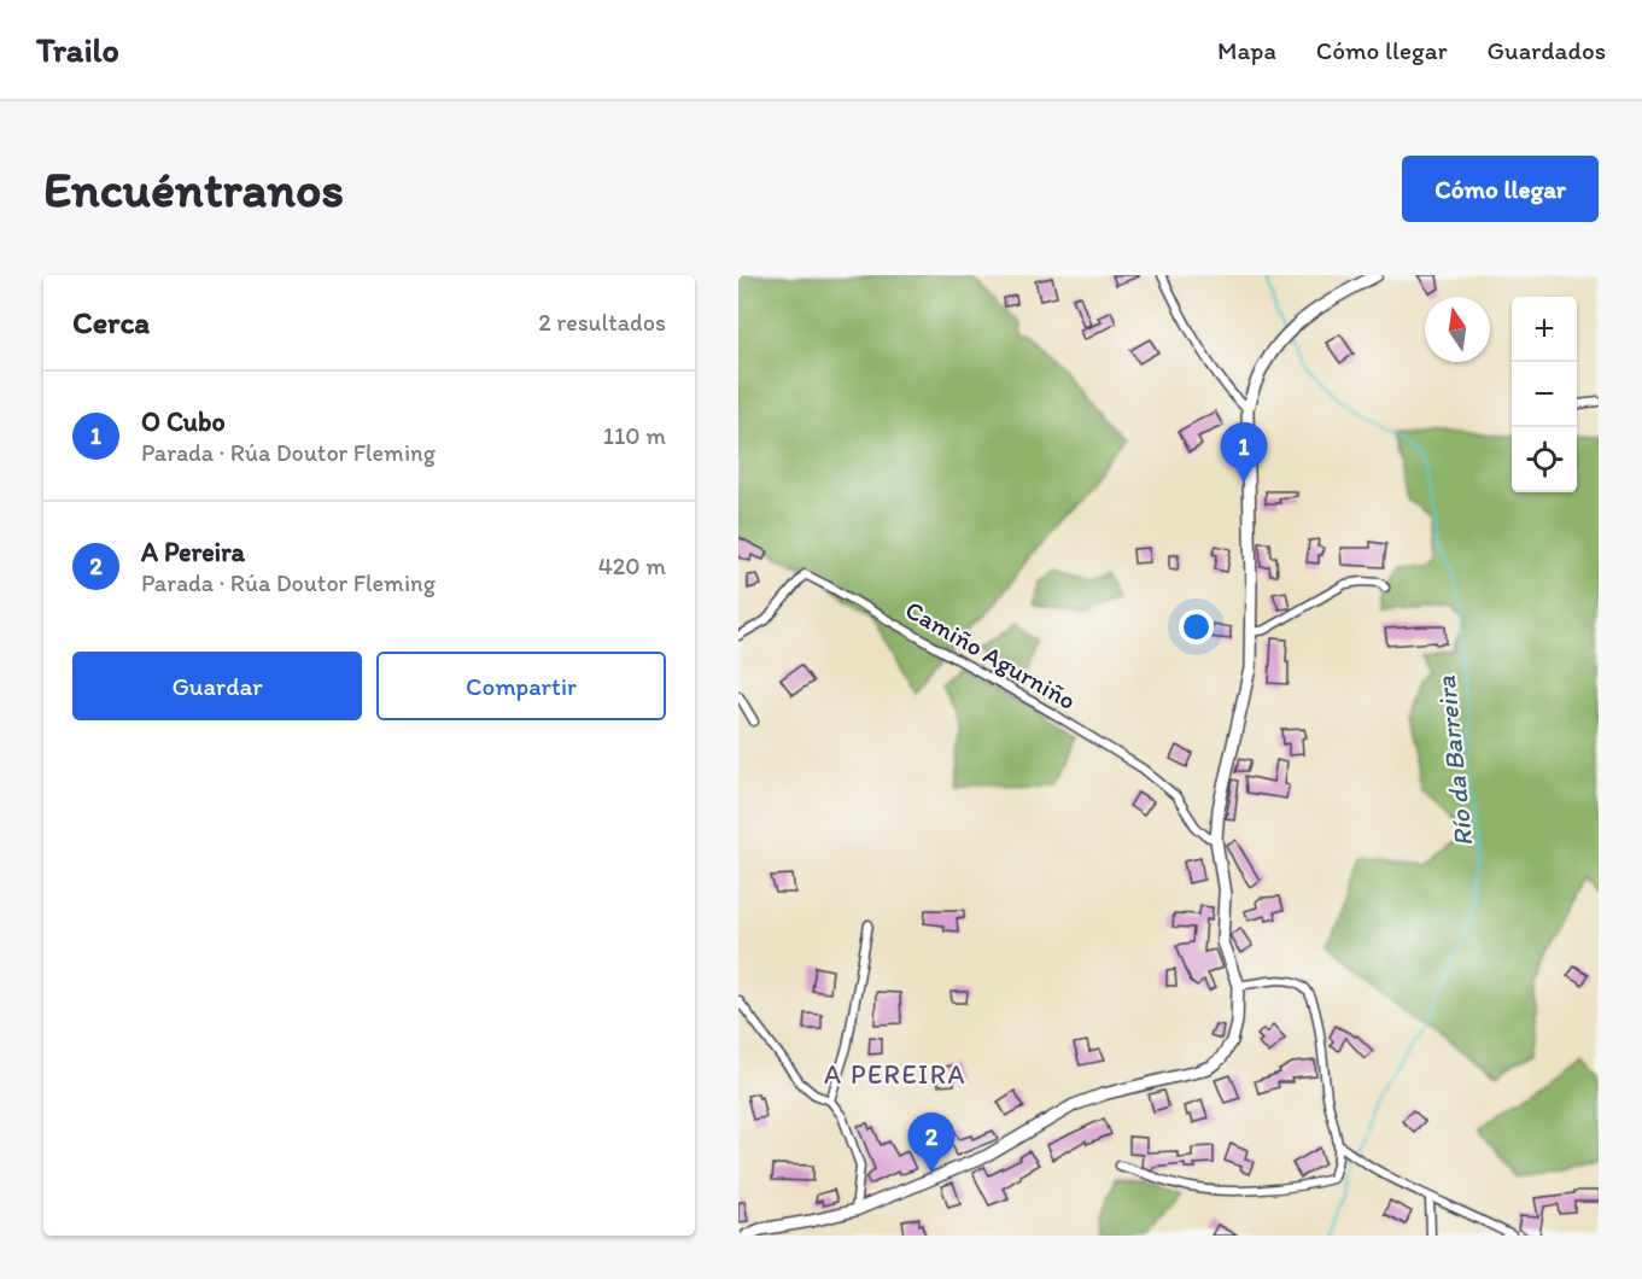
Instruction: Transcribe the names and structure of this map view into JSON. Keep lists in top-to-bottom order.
{
  "streets": {
    "street": ["Camiño Agurniño"]
  },
  "districts": ["A PEREIRA"],
  "water": ["Río da Barreira"],
  "north": "top",
  "page": {
    "header": "Trailo",
    "nav": ["Mapa", "Cómo llegar", "Guardados"],
    "buttons": [
      "Cómo llegar",
      ["Guardar", "Compartir"]
    ],
    "title": "Encuéntranos",
    "heading": ["Cerca", "2 resultados"],
    "map_buttons": ["+", "−"],
    "list": [
      {
        "mark": "1",
        "name": "O Cubo",
        "note": "Parada · Rúa Doutor Fleming",
        "value": "110 m"
      },
      {
        "mark": "2",
        "name": "A Pereira",
        "note": "Parada · Rúa Doutor Fleming",
        "value": "420 m"
      }
    ],
    "pins": ["1", "2"]
  }
}
